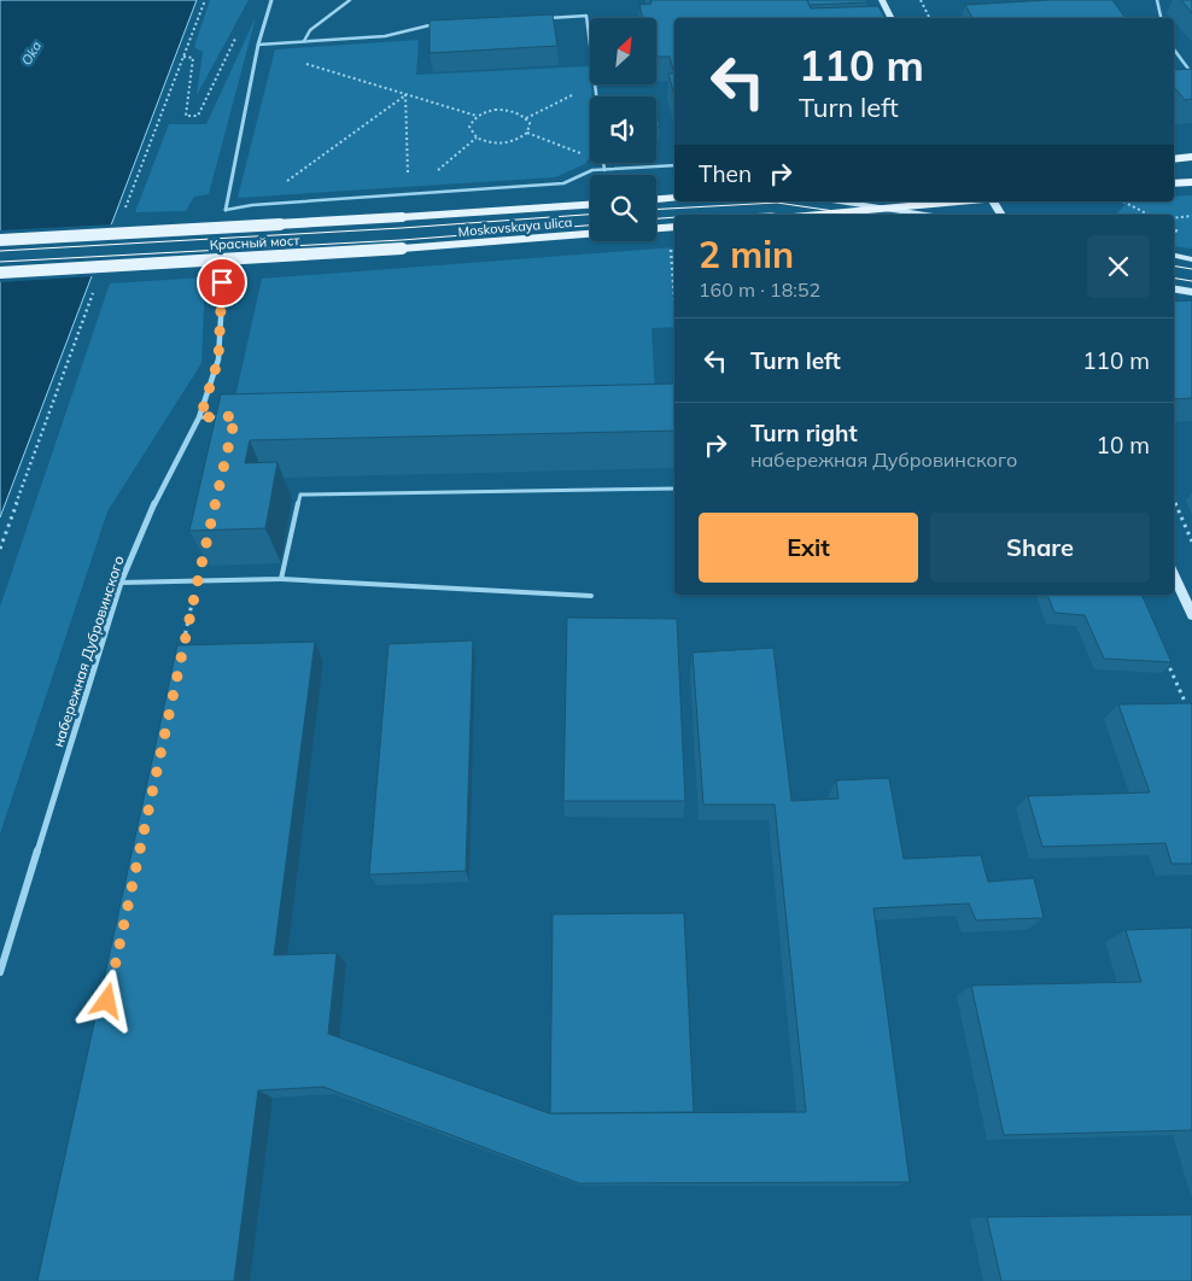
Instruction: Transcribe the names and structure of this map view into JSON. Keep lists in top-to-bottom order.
{
  "streets": {
    "main road": ["Moskovskaya ulica", "Красный мост"],
    "street": ["набережная Дубровинского"]
  },
  "crossings": [
    ["Moskovskaya ulica", "Красный мост"]
  ],
  "water": ["Oka"],
  "north": "top right",
  "page": {
    "turn": ["110 m", "Turn left"],
    "then": "Then",
    "heading": ["2 min", "160 m · 18:52"],
    "list": [
      {
        "name": "Turn left",
        "value": "110 m"
      },
      {
        "name": "Turn right",
        "note": "набережная Дубровинского",
        "value": "10 m"
      }
    ],
    "buttons": ["Exit", "Share"]
  }
}
